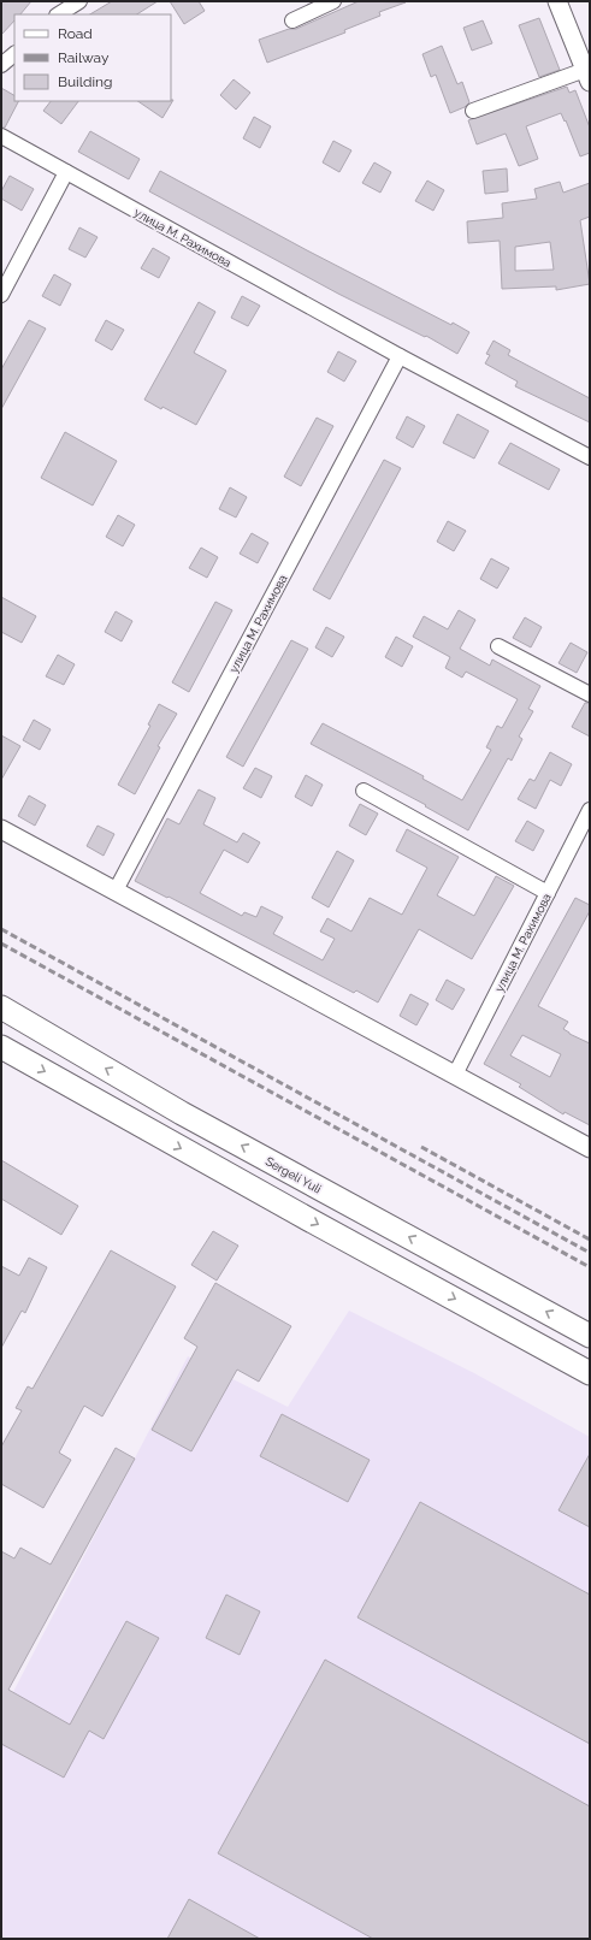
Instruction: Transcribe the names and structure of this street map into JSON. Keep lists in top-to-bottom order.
{
  "streets": {
    "main road": ["Sergeli Yuli"],
    "street": ["улица М. Рахимова"]
  },
  "legend": ["Road", "Railway", "Building"]
}
